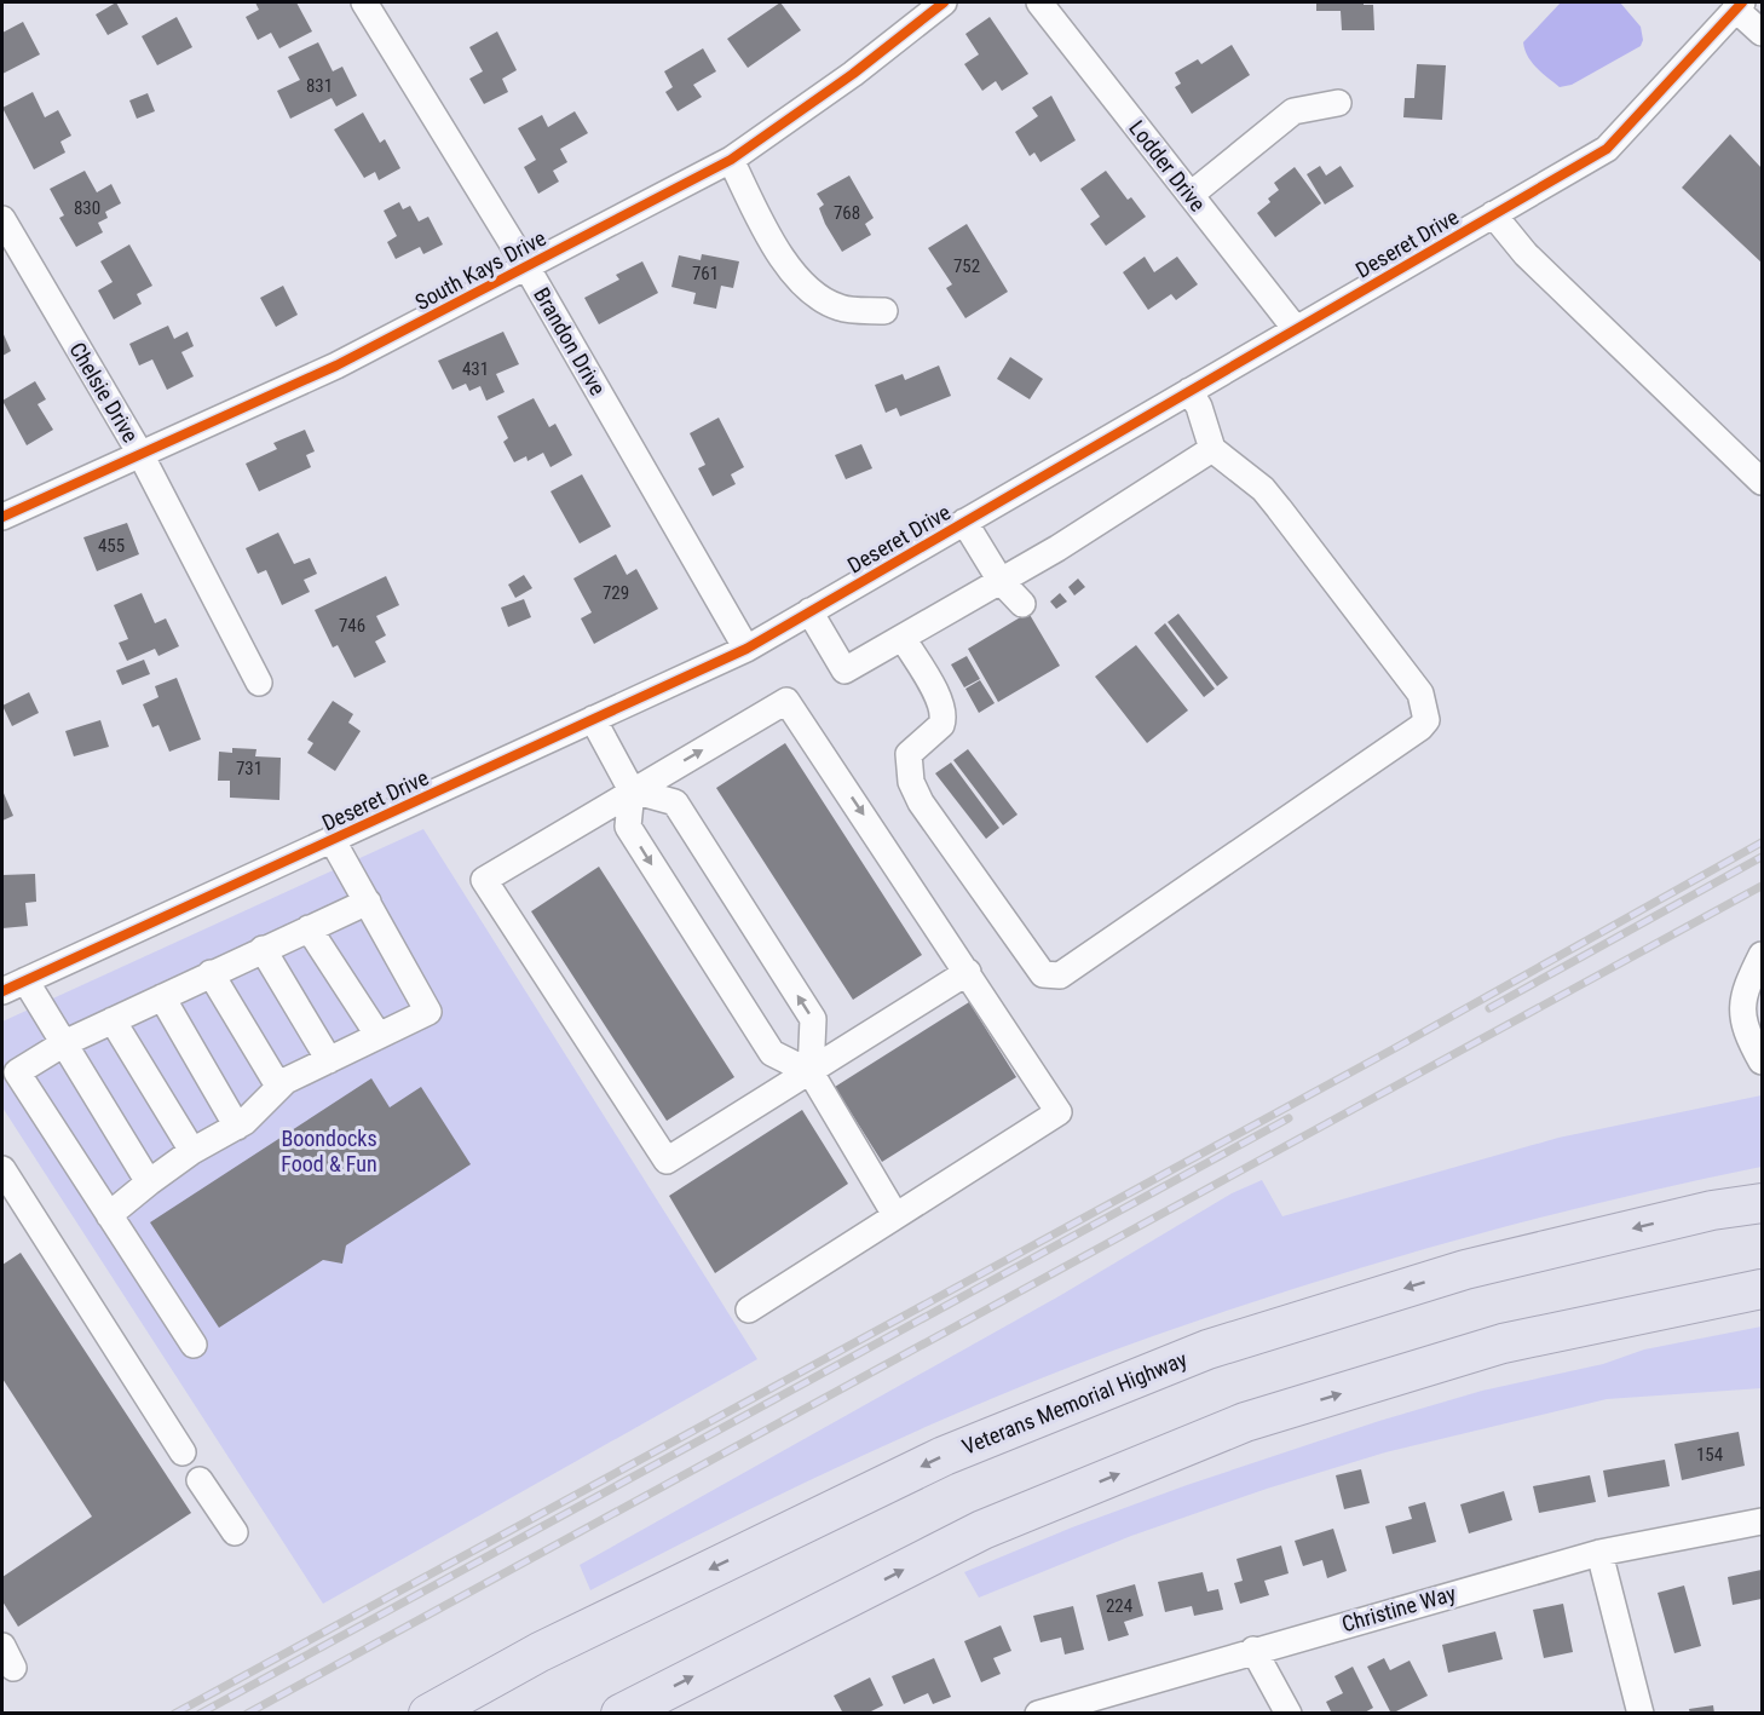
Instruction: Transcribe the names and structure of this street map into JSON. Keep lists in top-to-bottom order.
{
  "streets": {
    "highway": ["Veterans Memorial Highway"],
    "street": [
      "Lodder Drive",
      "Deseret Drive",
      "South Kays Drive",
      "Brandon Drive",
      "Chelsie Drive",
      "Christine Way"
    ]
  },
  "crossings": [
    ["Lodder Drive", "Deseret Drive"],
    ["Deseret Drive", "Brandon Drive"],
    ["South Kays Drive", "Brandon Drive"],
    ["South Kays Drive", "Chelsie Drive"]
  ],
  "parks": ["Boondocks Food & Fun"],
  "house_numbers": [
    "831",
    "830",
    "768",
    "752",
    "761",
    "431",
    "455",
    "729",
    "746",
    "731",
    "154",
    "224"
  ]
}
